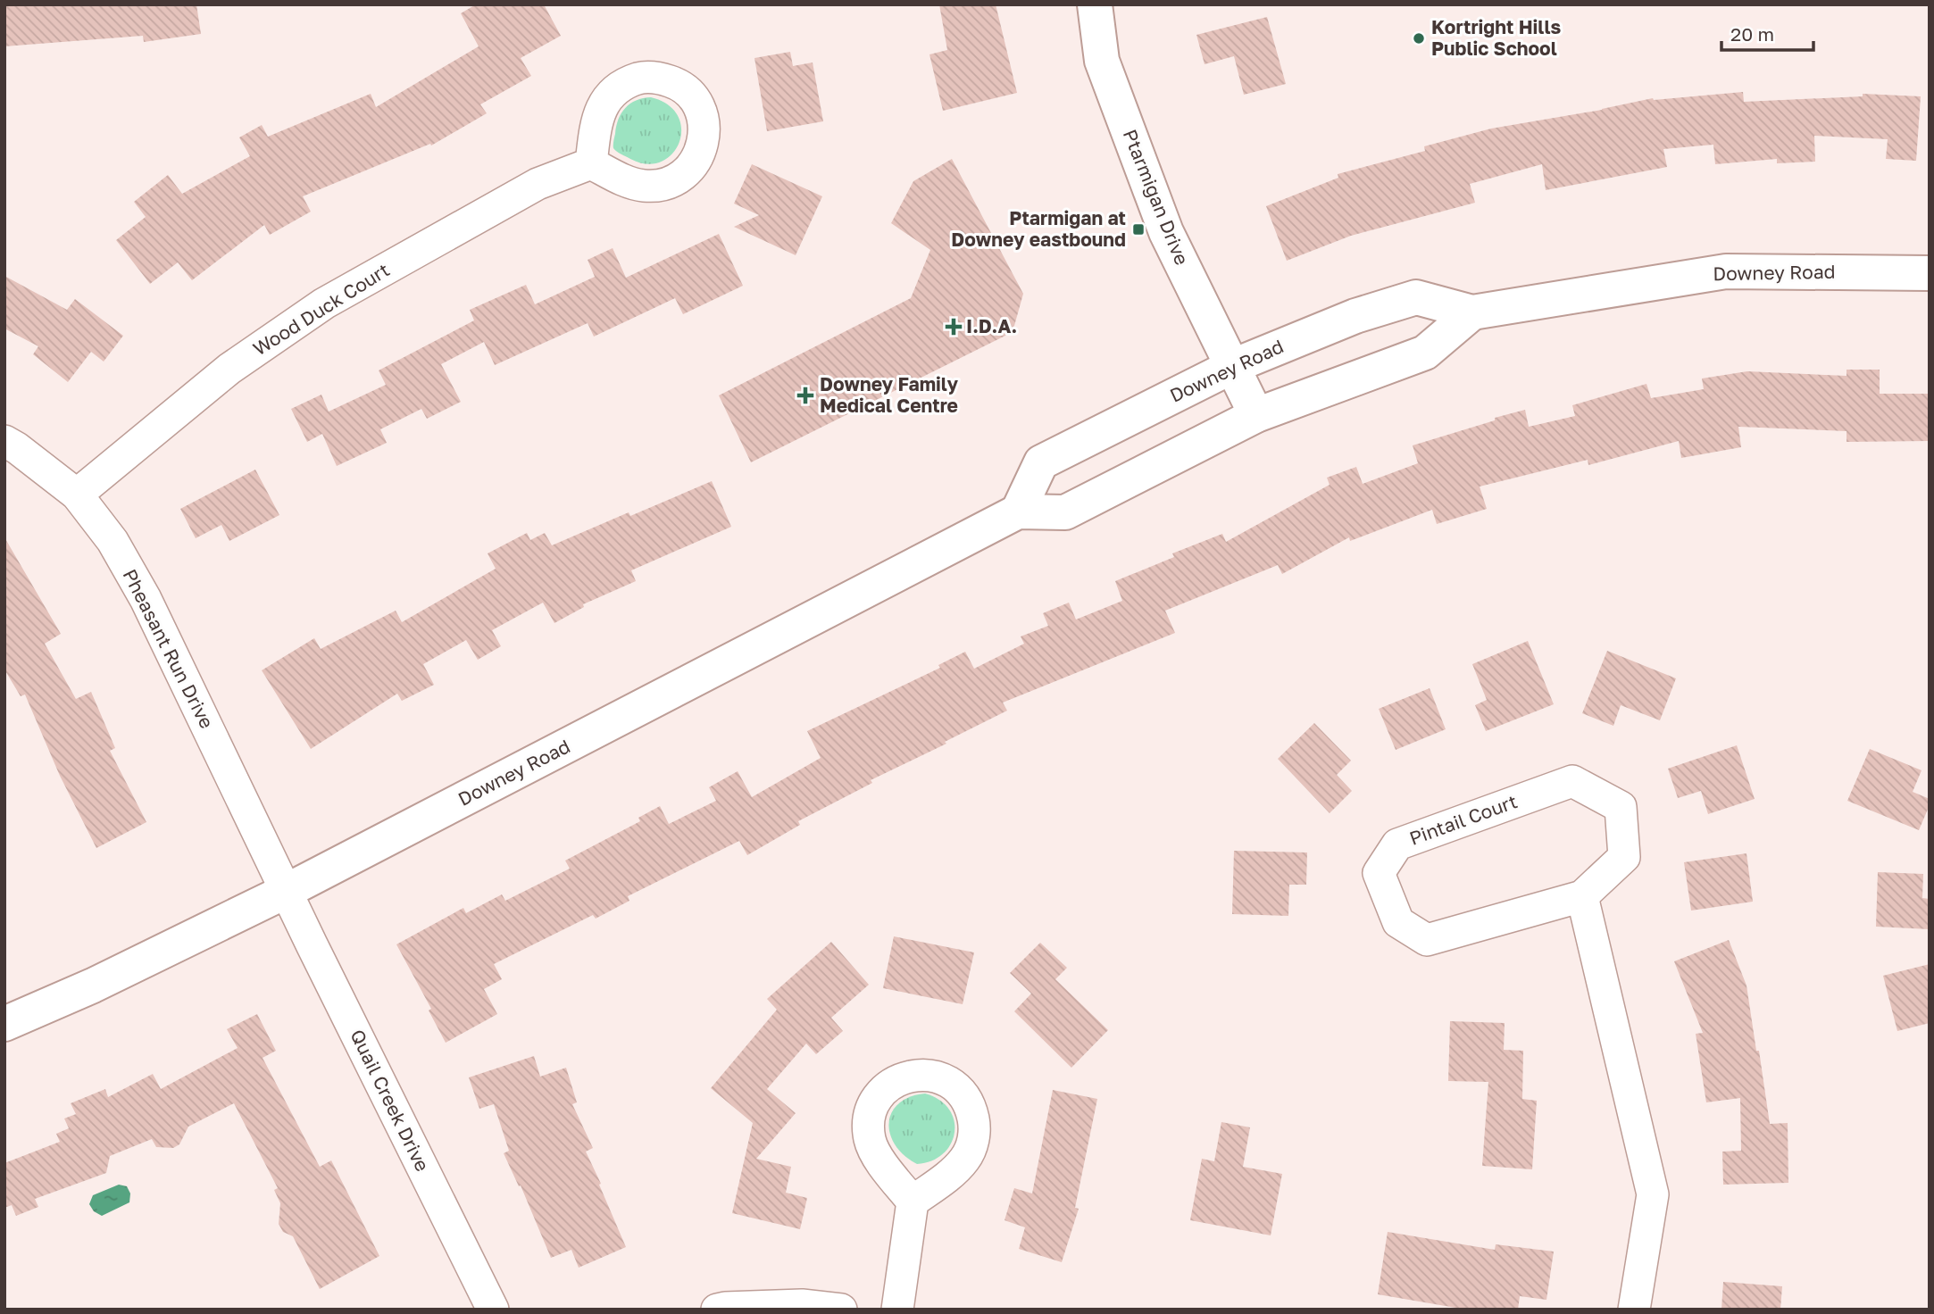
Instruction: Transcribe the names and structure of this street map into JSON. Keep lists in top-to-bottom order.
{
  "streets": {
    "main road": ["Ptarmigan Drive", "Downey Road"],
    "street": [
      "Wood Duck Court",
      "Pheasant Run Drive",
      "Pintail Court",
      "Quail Creek Drive"
    ]
  },
  "crossings": [
    ["Ptarmigan Drive", "Downey Road"],
    ["Downey Road", "Pheasant Run Drive"],
    ["Downey Road", "Quail Creek Drive"],
    ["Wood Duck Court", "Pheasant Run Drive"],
    ["Pheasant Run Drive", "Quail Creek Drive"]
  ],
  "places": {
    "other": ["Kortright Hills Public School"],
    "transit": ["Ptarmigan at Downey eastbound"],
    "health": ["I.D.A.", "Downey Family Medical Centre"]
  },
  "scale_bar": "20 m"
}
